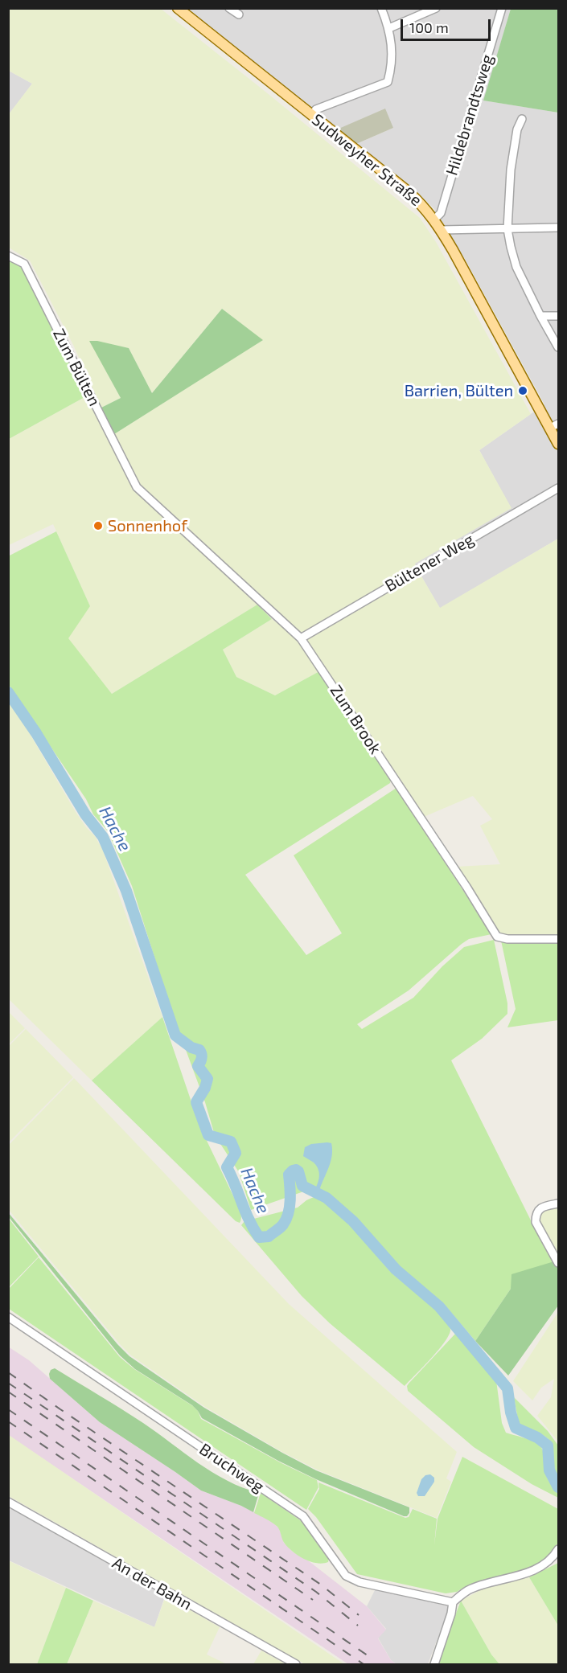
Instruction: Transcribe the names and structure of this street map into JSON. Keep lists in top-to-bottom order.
{
  "streets": {
    "main road": ["Sudweyher Straße"],
    "street": [
      "Hildebrandtsweg",
      "Zum Bülten",
      "Bültener Weg",
      "Zum Brook",
      "Bruchweg",
      "An der Bahn"
    ]
  },
  "crossings": [
    ["Hildebrandtsweg", "Sudweyher Straße"],
    ["Zum Bülten", "Zum Brook"],
    ["Bültener Weg", "Zum Brook"]
  ],
  "water": ["Hache"],
  "places": ["Barrien, Bülten", "Sonnenhof"],
  "scale_bar": "100 m"
}
